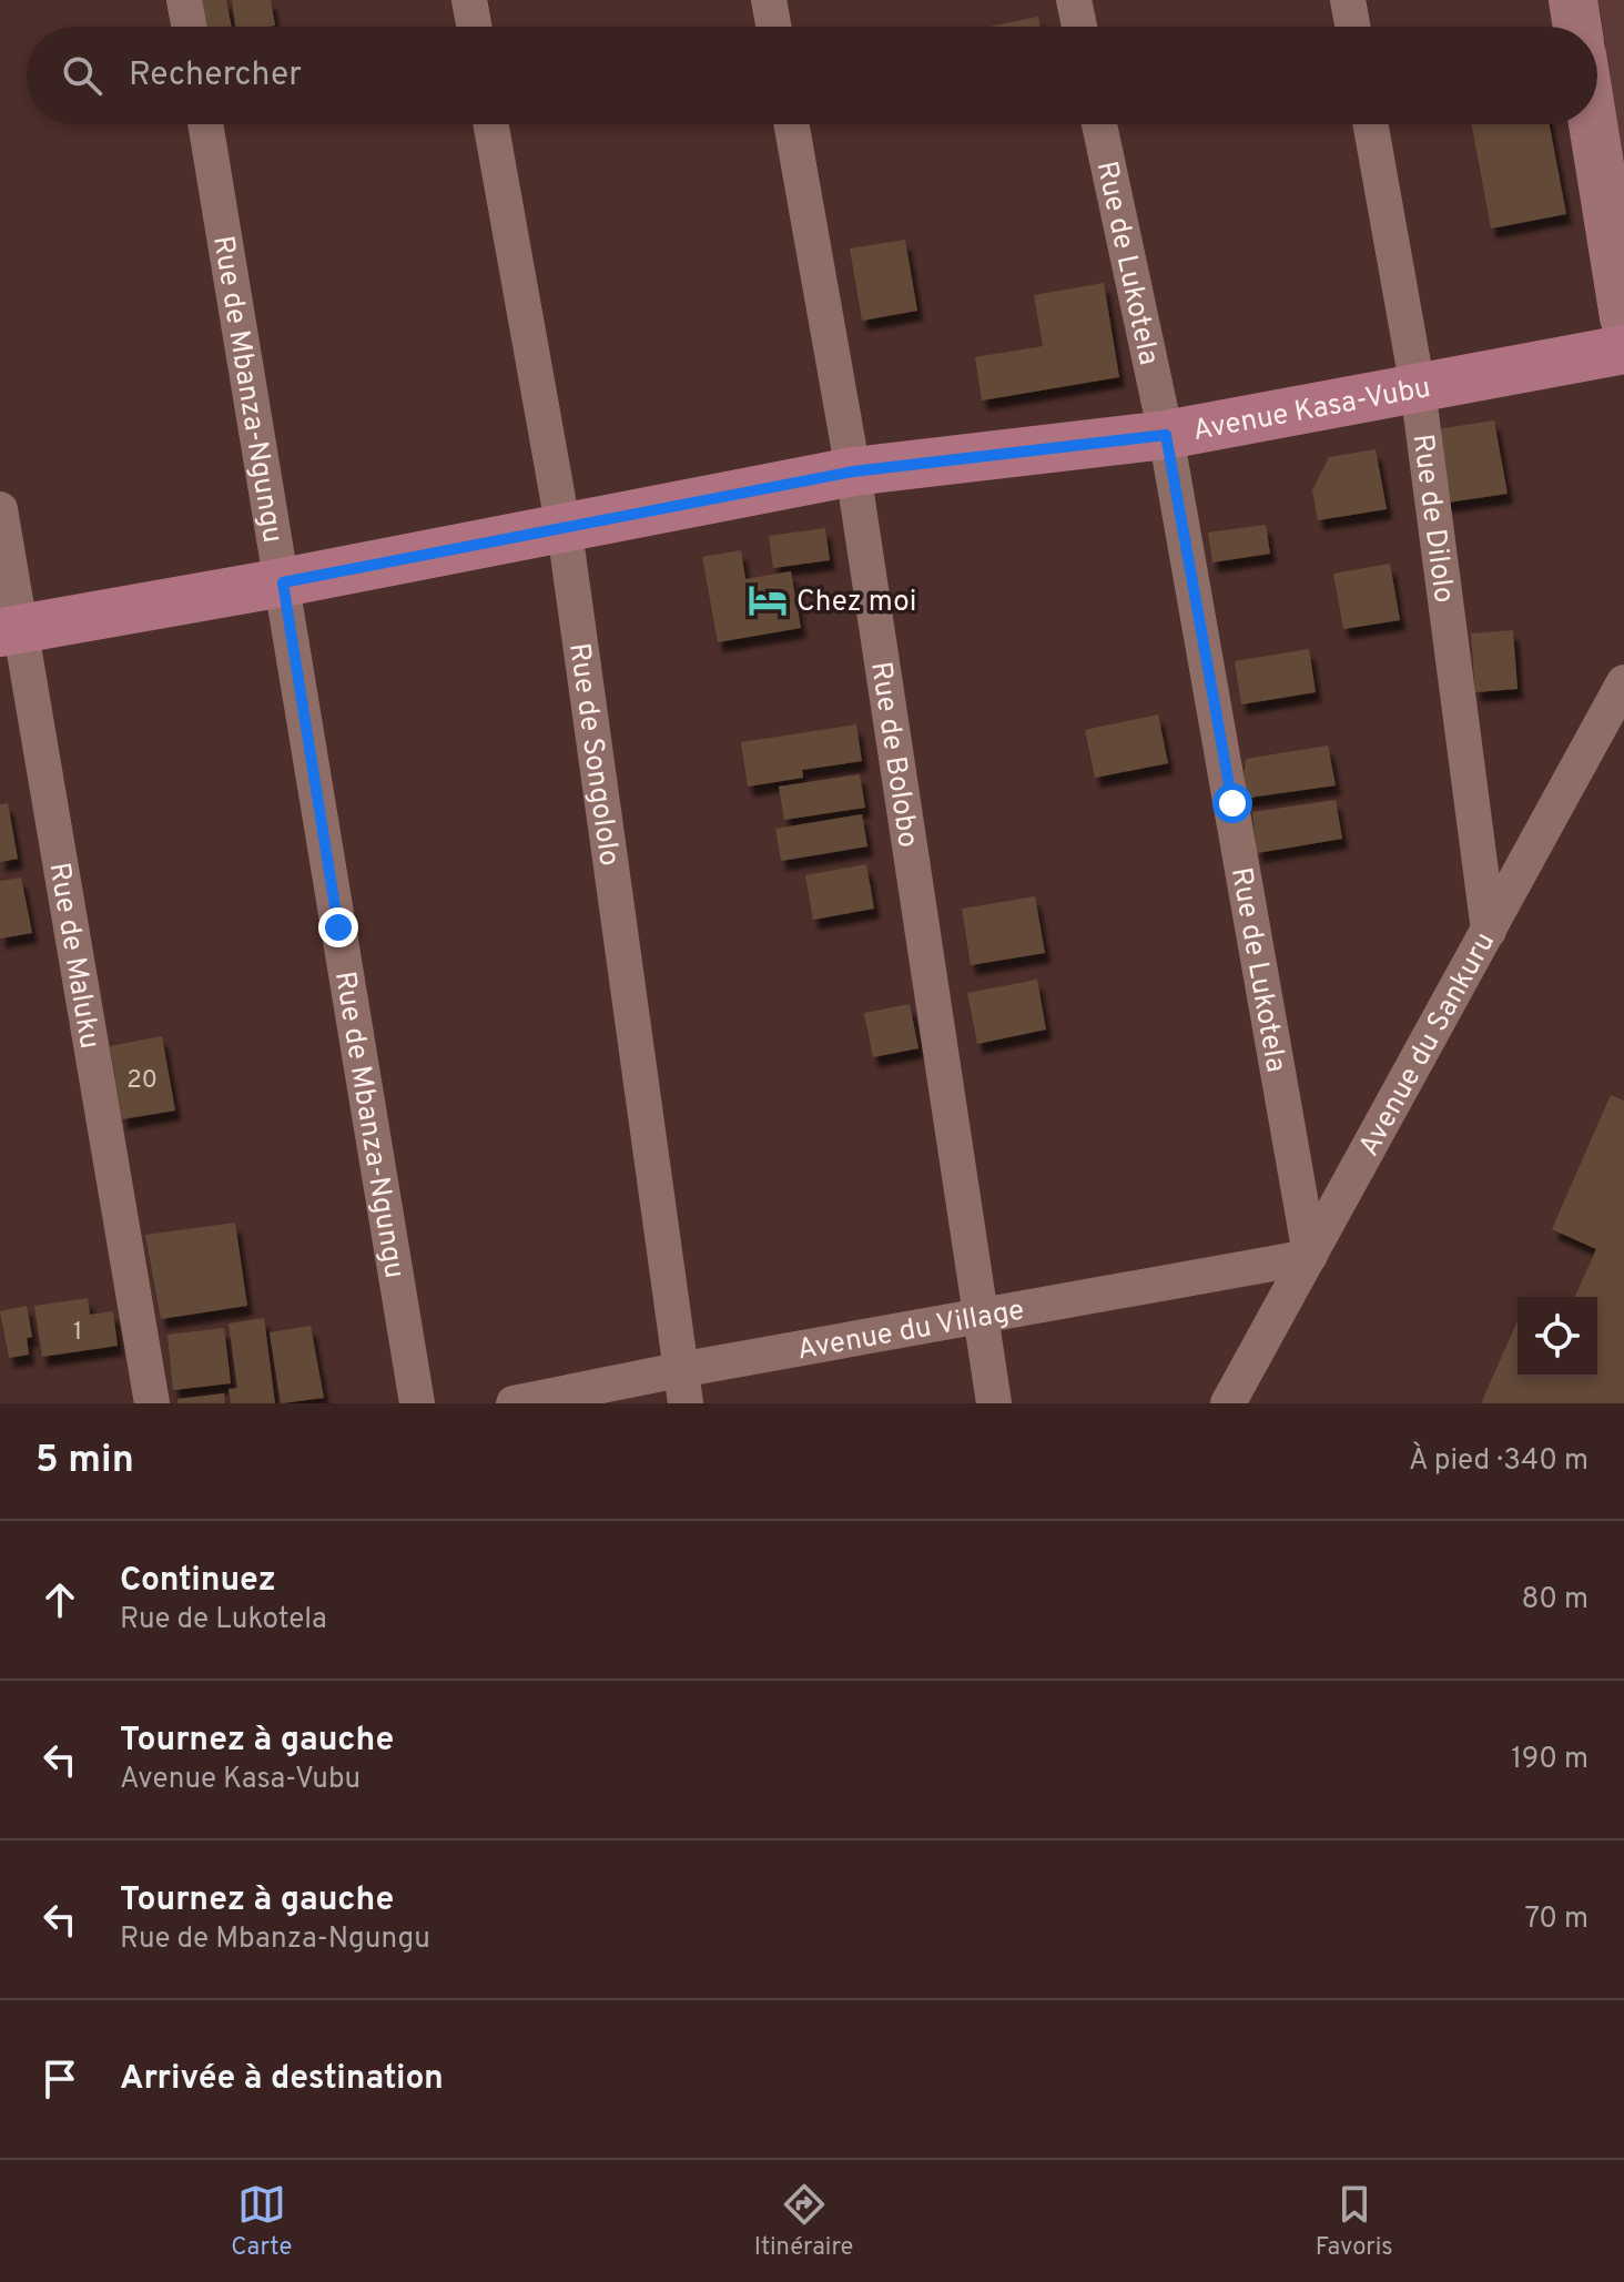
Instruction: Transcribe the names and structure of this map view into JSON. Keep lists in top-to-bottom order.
{
  "streets": {
    "main road": ["Avenue Kasa-Vubu"],
    "street": [
      "Rue de Lukotela",
      "Rue de Mbanza-Ngungu",
      "Rue de Dilolo",
      "Rue de Songololo",
      "Rue de Bolobo",
      "Rue de Maluku",
      "Avenue du Sankuru",
      "Avenue du Village"
    ]
  },
  "crossings": [
    ["Rue de Lukotela", "Avenue Kasa-Vubu"],
    ["Rue de Lukotela", "Avenue du Sankuru"],
    ["Rue de Lukotela", "Avenue du Village"],
    ["Rue de Mbanza-Ngungu", "Avenue Kasa-Vubu"],
    ["Avenue Kasa-Vubu", "Rue de Dilolo"],
    ["Avenue Kasa-Vubu", "Rue de Songololo"],
    ["Avenue Kasa-Vubu", "Rue de Bolobo"],
    ["Avenue Kasa-Vubu", "Rue de Maluku"],
    ["Rue de Dilolo", "Avenue du Sankuru"],
    ["Rue de Songololo", "Avenue du Village"],
    ["Rue de Bolobo", "Avenue du Village"],
    ["Avenue du Sankuru", "Avenue du Village"]
  ],
  "places": {
    "hotel": ["Chez moi"]
  },
  "house_numbers": ["20", "1"],
  "page": {
    "search": "Rechercher",
    "heading": ["5 min", "À pied · 340 m"],
    "list": [
      ["Continuez", "Rue de Lukotela", "80 m"],
      ["Tournez à gauche", "Avenue Kasa-Vubu", "190 m"],
      ["Tournez à gauche", "Rue de Mbanza-Ngungu", "70 m"],
      "Arrivée à destination"
    ],
    "nav": ["Carte", "Itinéraire", "Favoris"]
  }
}
